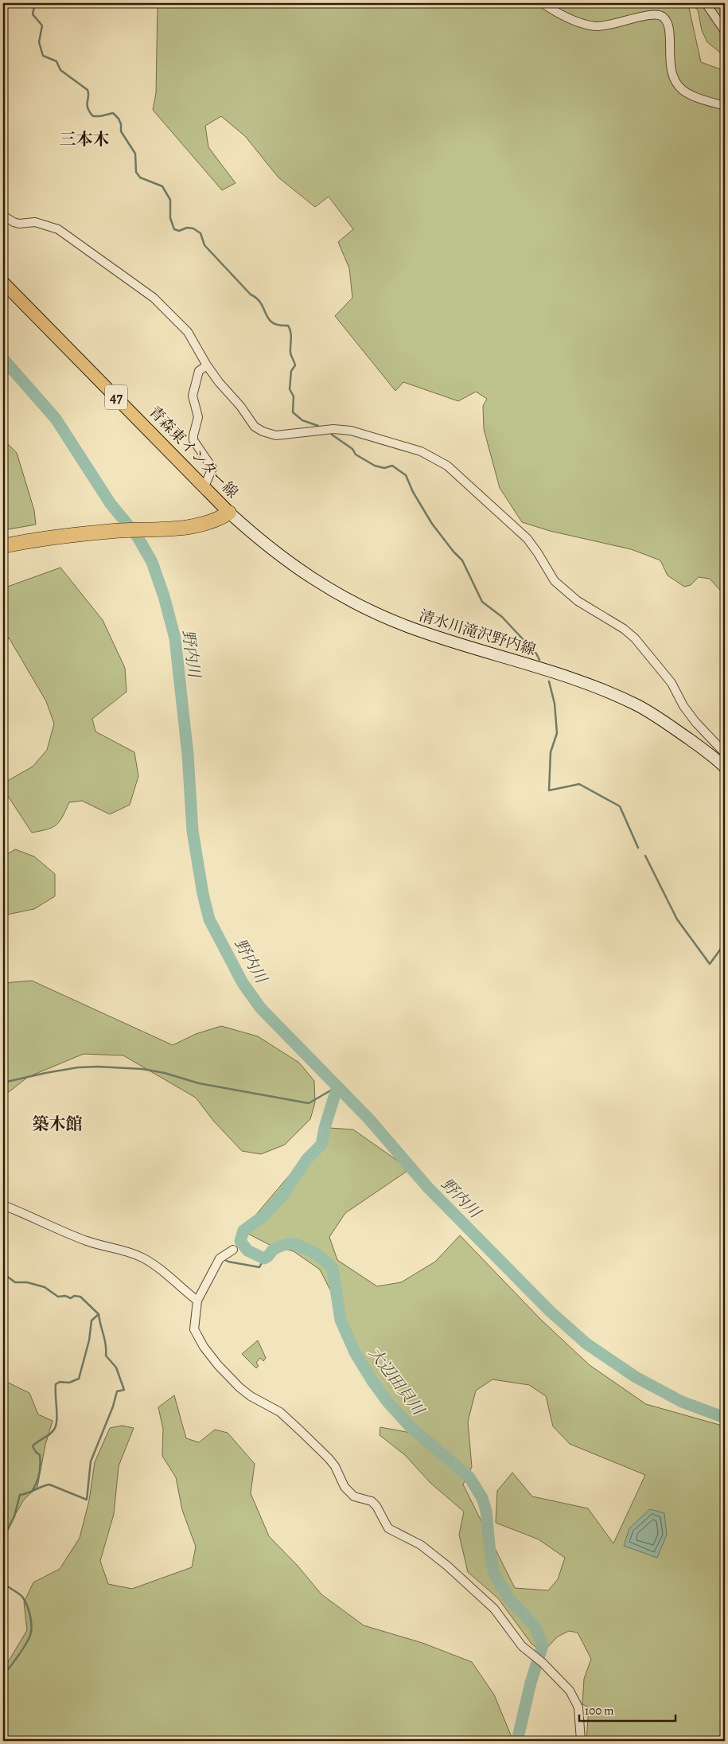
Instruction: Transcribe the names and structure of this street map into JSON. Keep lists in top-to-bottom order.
{
  "streets": {
    "highway": ["青森東インター線"],
    "main road": ["47", "清水川滝沢野内線"]
  },
  "crossings": [
    ["青森東インター線", "清水川滝沢野内線"]
  ],
  "districts": ["三本木", "築木館"],
  "water": ["野内川", "大辺田貝川"],
  "scale_bar": "100 m"
}
